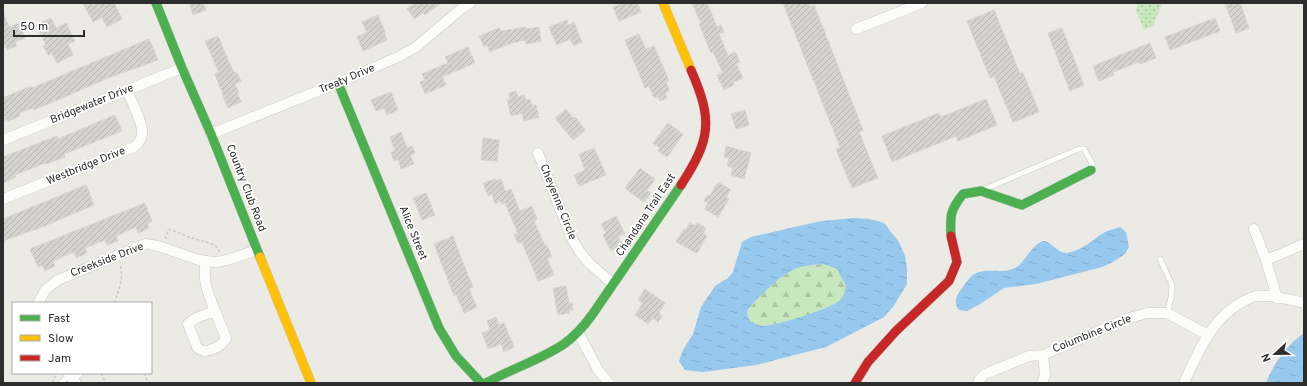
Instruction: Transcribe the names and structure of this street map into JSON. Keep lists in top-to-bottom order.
{
  "streets": {
    "street": [
      "Treaty Drive",
      "Bridgewater Drive",
      "Westbridge Drive",
      "Country Club Road",
      "Cheyenne Circle",
      "Chandana Trail East",
      "Alice Street",
      "Creekside Drive",
      "Columbine Circle"
    ]
  },
  "crossings": [
    ["Treaty Drive", "Country Club Road"],
    ["Treaty Drive", "Alice Street"],
    ["Bridgewater Drive", "Westbridge Drive"],
    ["Bridgewater Drive", "Country Club Road"],
    ["Country Club Road", "Creekside Drive"],
    ["Cheyenne Circle", "Chandana Trail East"]
  ],
  "legend": ["Fast", "Slow", "Jam"],
  "scale_bar": "50 m",
  "north": "left"
}
